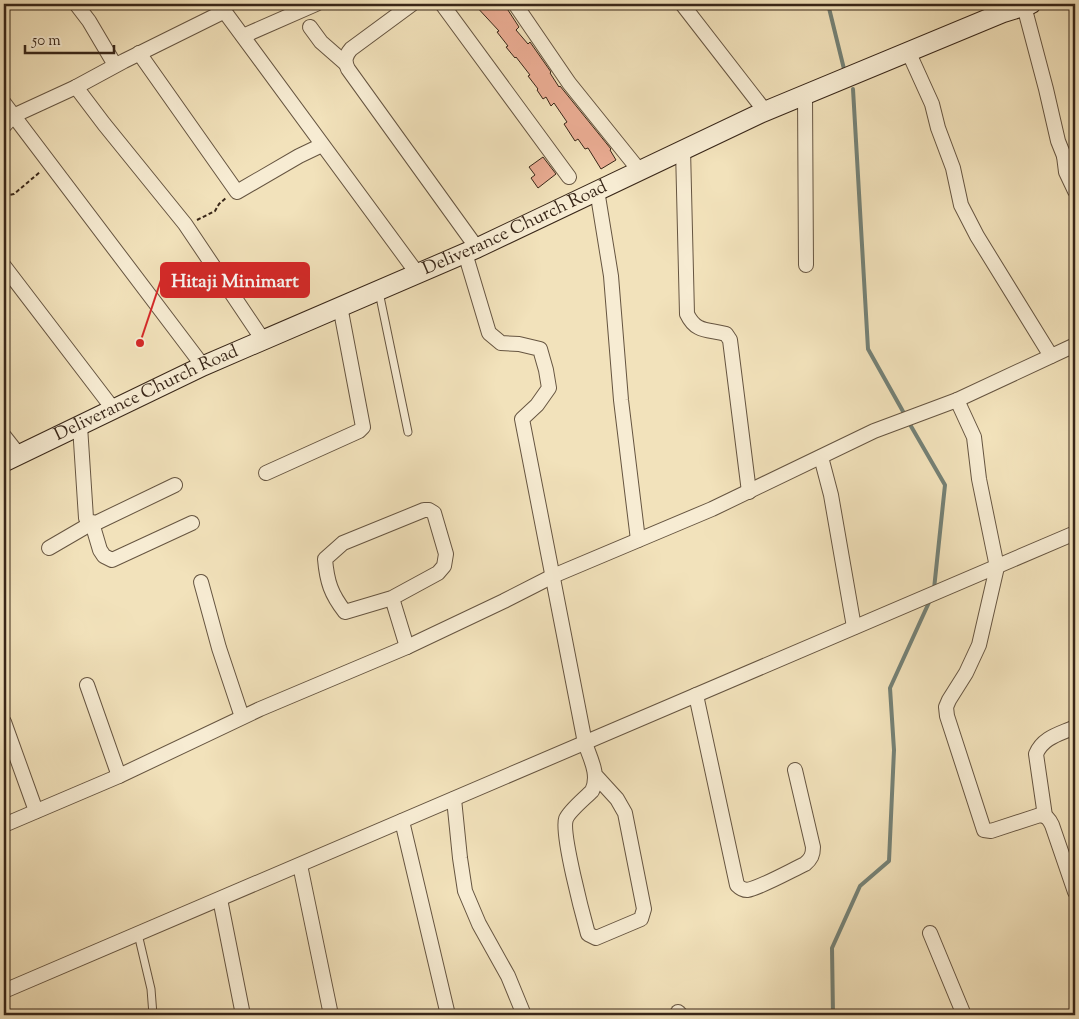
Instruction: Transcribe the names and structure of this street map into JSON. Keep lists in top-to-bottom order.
{
  "streets": {
    "street": ["Deliverance Church Road"]
  },
  "places": ["Hitaji Minimart"],
  "scale_bar": "50 m"
}
